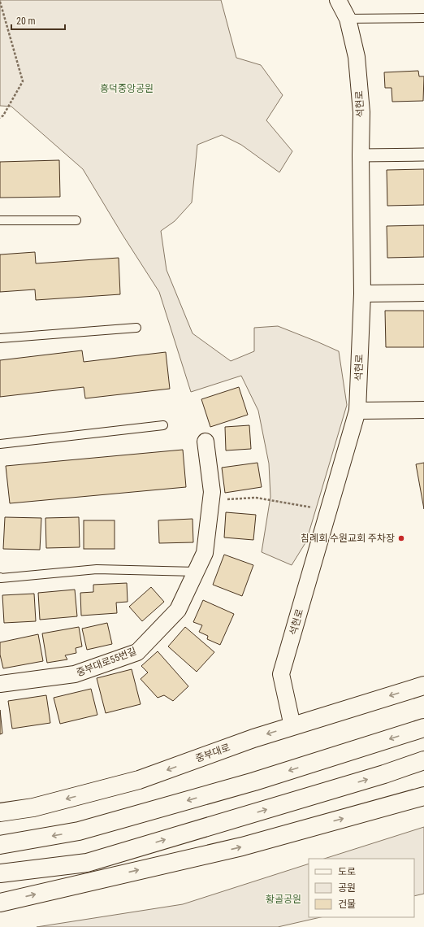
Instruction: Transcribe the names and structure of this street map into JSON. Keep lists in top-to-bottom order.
{
  "streets": {
    "main road": ["중부대로"],
    "street": ["석현로", "중부대로55번길"]
  },
  "crossings": [
    ["석현로", "중부대로"]
  ],
  "parks": ["흥덕중앙공원", "황골공원"],
  "places": ["침례회 수원교회 주차장"],
  "legend": ["도로", "공원", "건물"],
  "scale_bar": "20 m"
}
